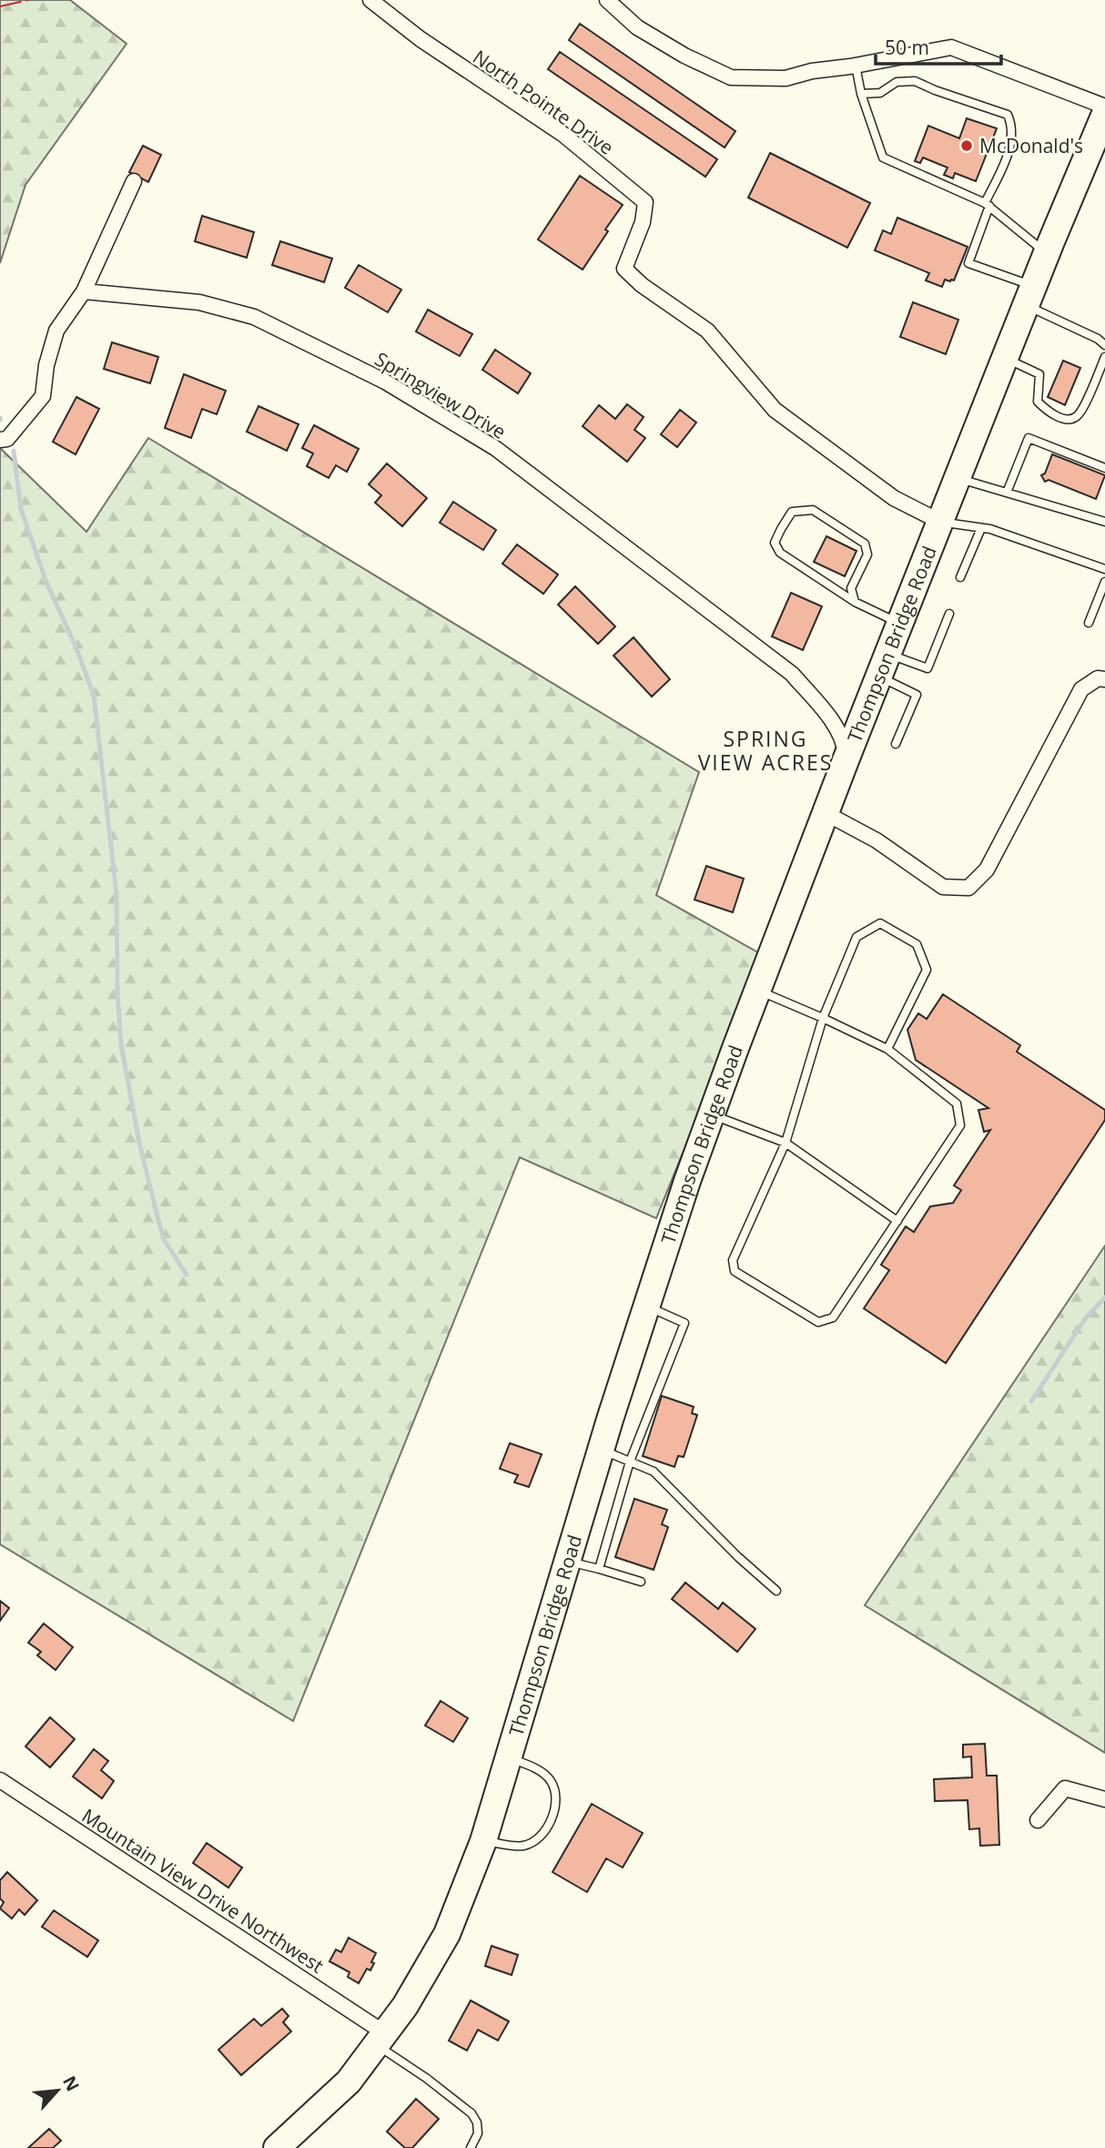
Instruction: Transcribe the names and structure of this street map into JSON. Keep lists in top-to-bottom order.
{
  "streets": {
    "highway": ["Thompson Bridge Road"],
    "street": ["North Pointe Drive", "Springview Drive", "Mountain View Drive Northwest"]
  },
  "crossings": [
    ["North Pointe Drive", "Thompson Bridge Road"],
    ["Springview Drive", "Thompson Bridge Road"],
    ["Thompson Bridge Road", "Mountain View Drive Northwest"]
  ],
  "districts": ["SPRING VIEW ACRES"],
  "places": ["McDonald's"],
  "scale_bar": "50 m",
  "north": "top right"
}
